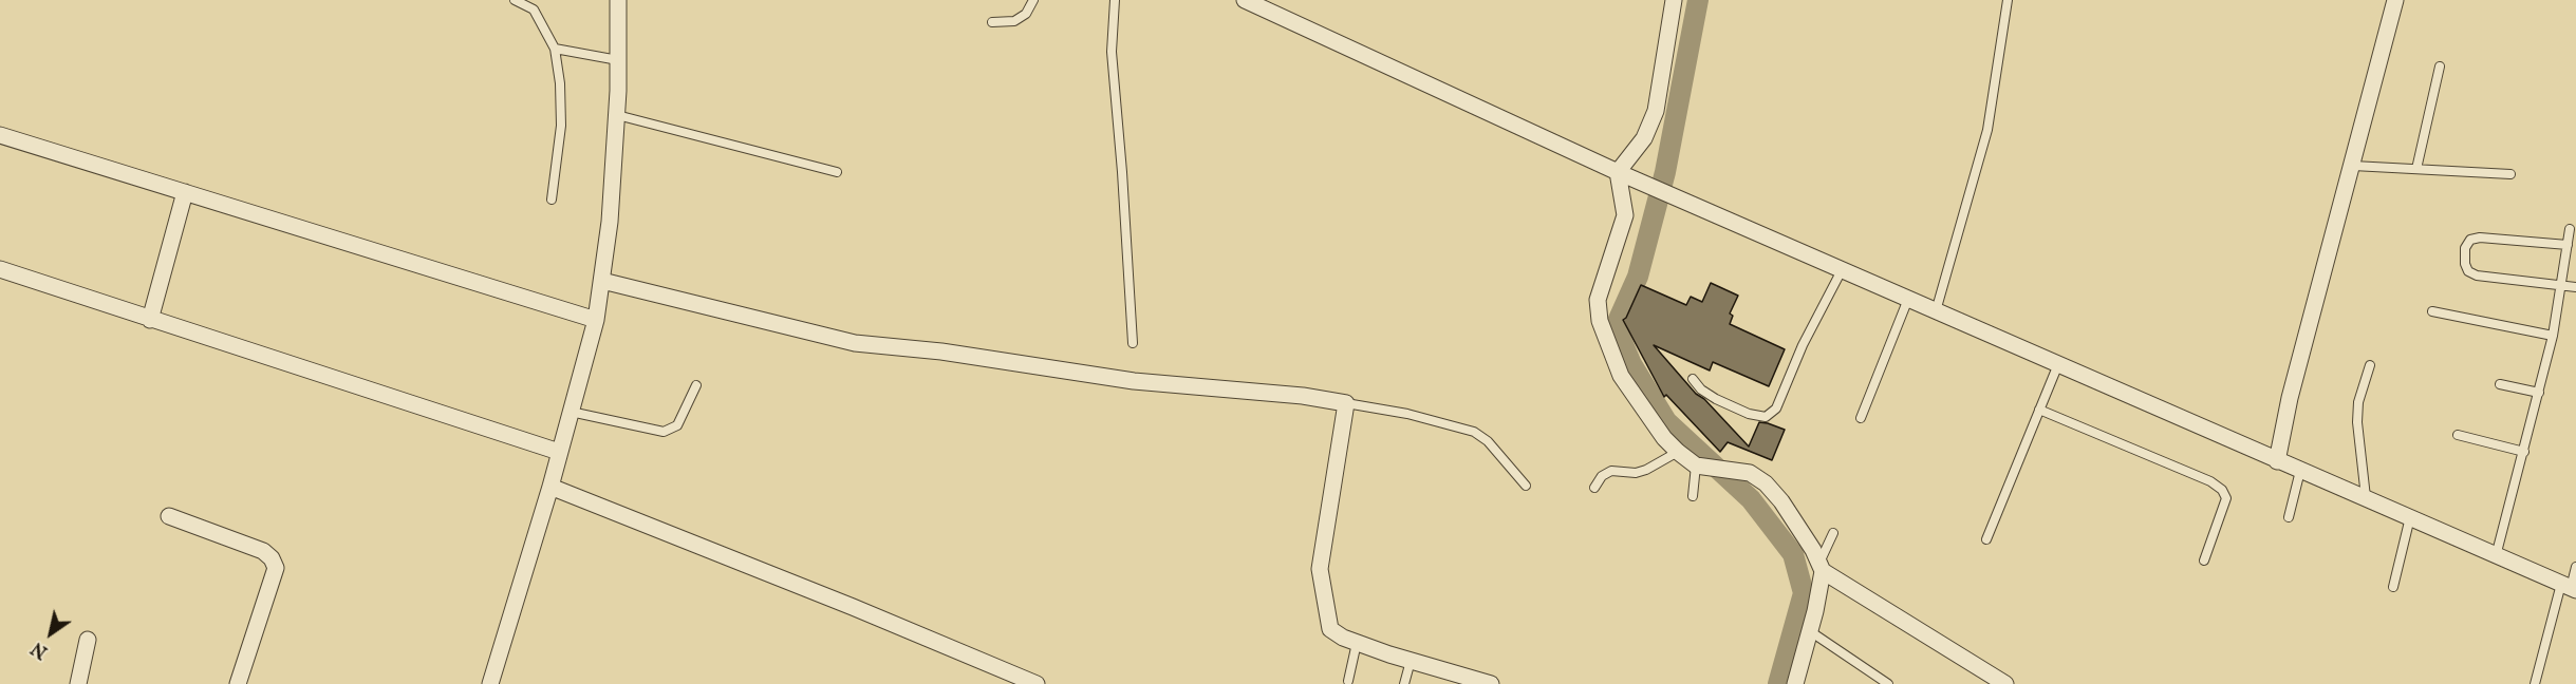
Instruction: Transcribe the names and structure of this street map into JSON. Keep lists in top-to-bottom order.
{
  "north": "bottom left"
}
